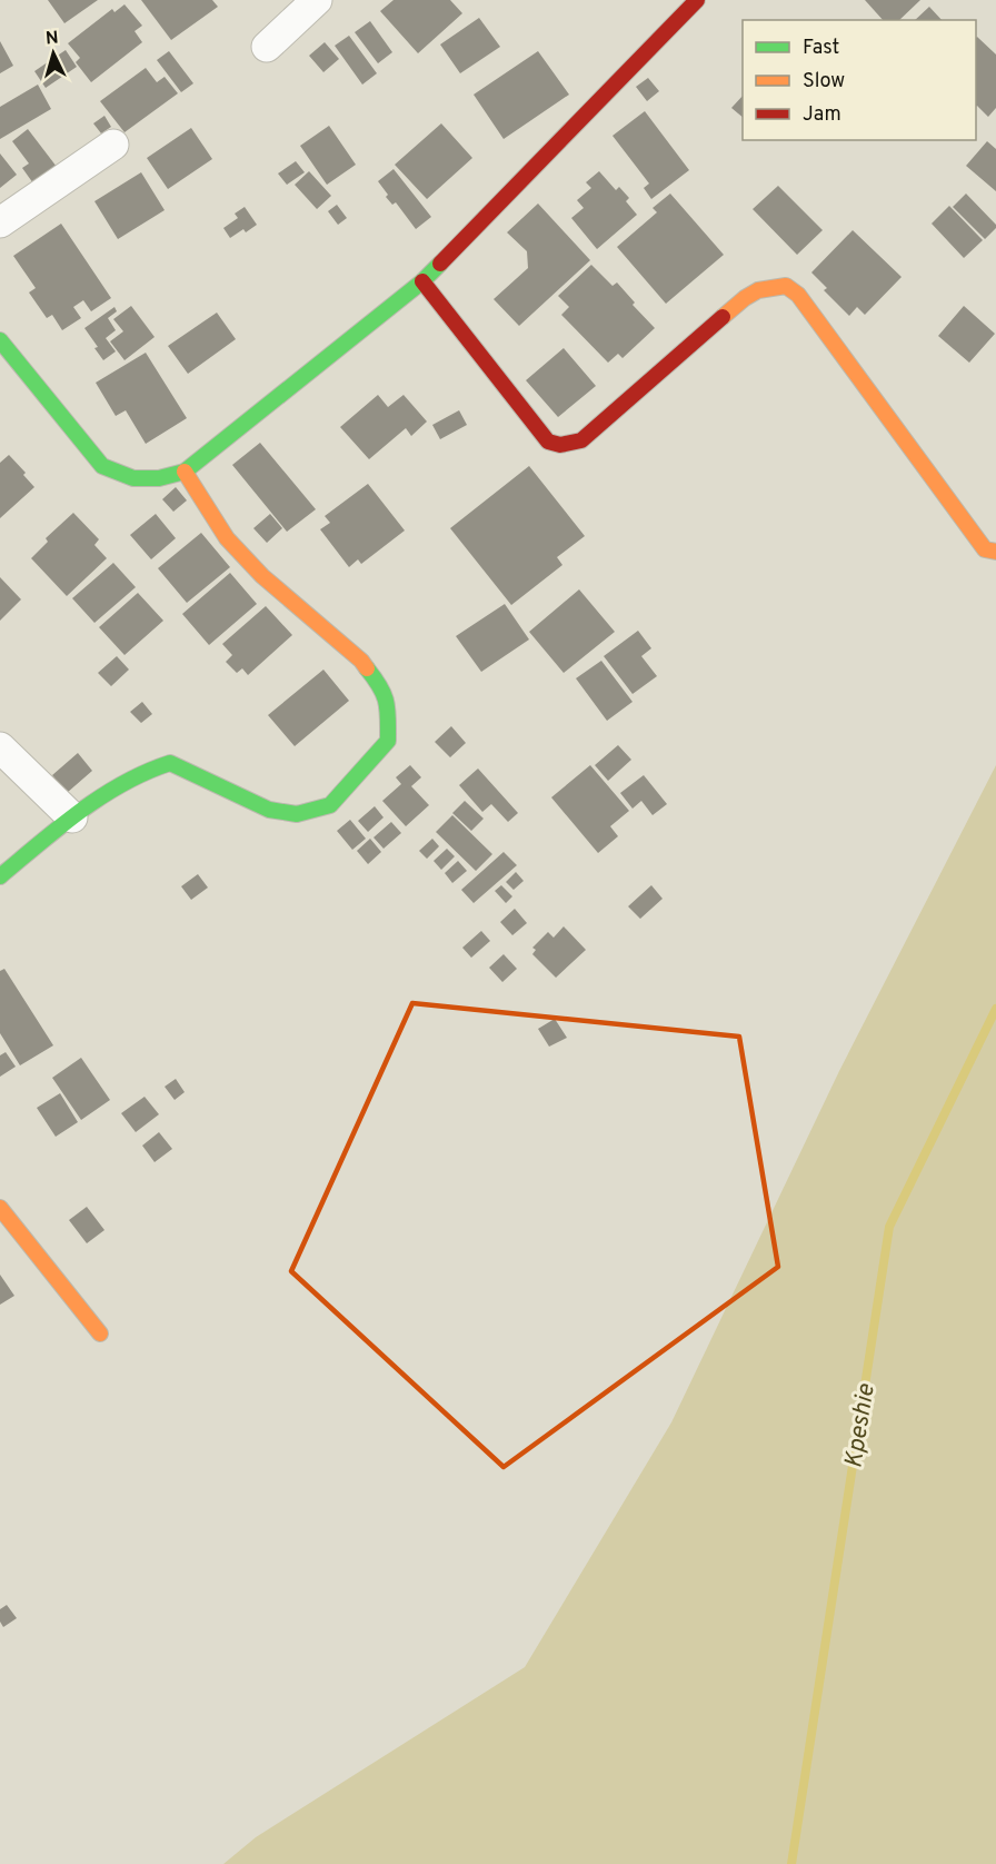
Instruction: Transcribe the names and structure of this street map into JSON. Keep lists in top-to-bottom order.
{
  "water": ["Kpeshie"],
  "legend": ["Fast", "Slow", "Jam"],
  "north": "top"
}
